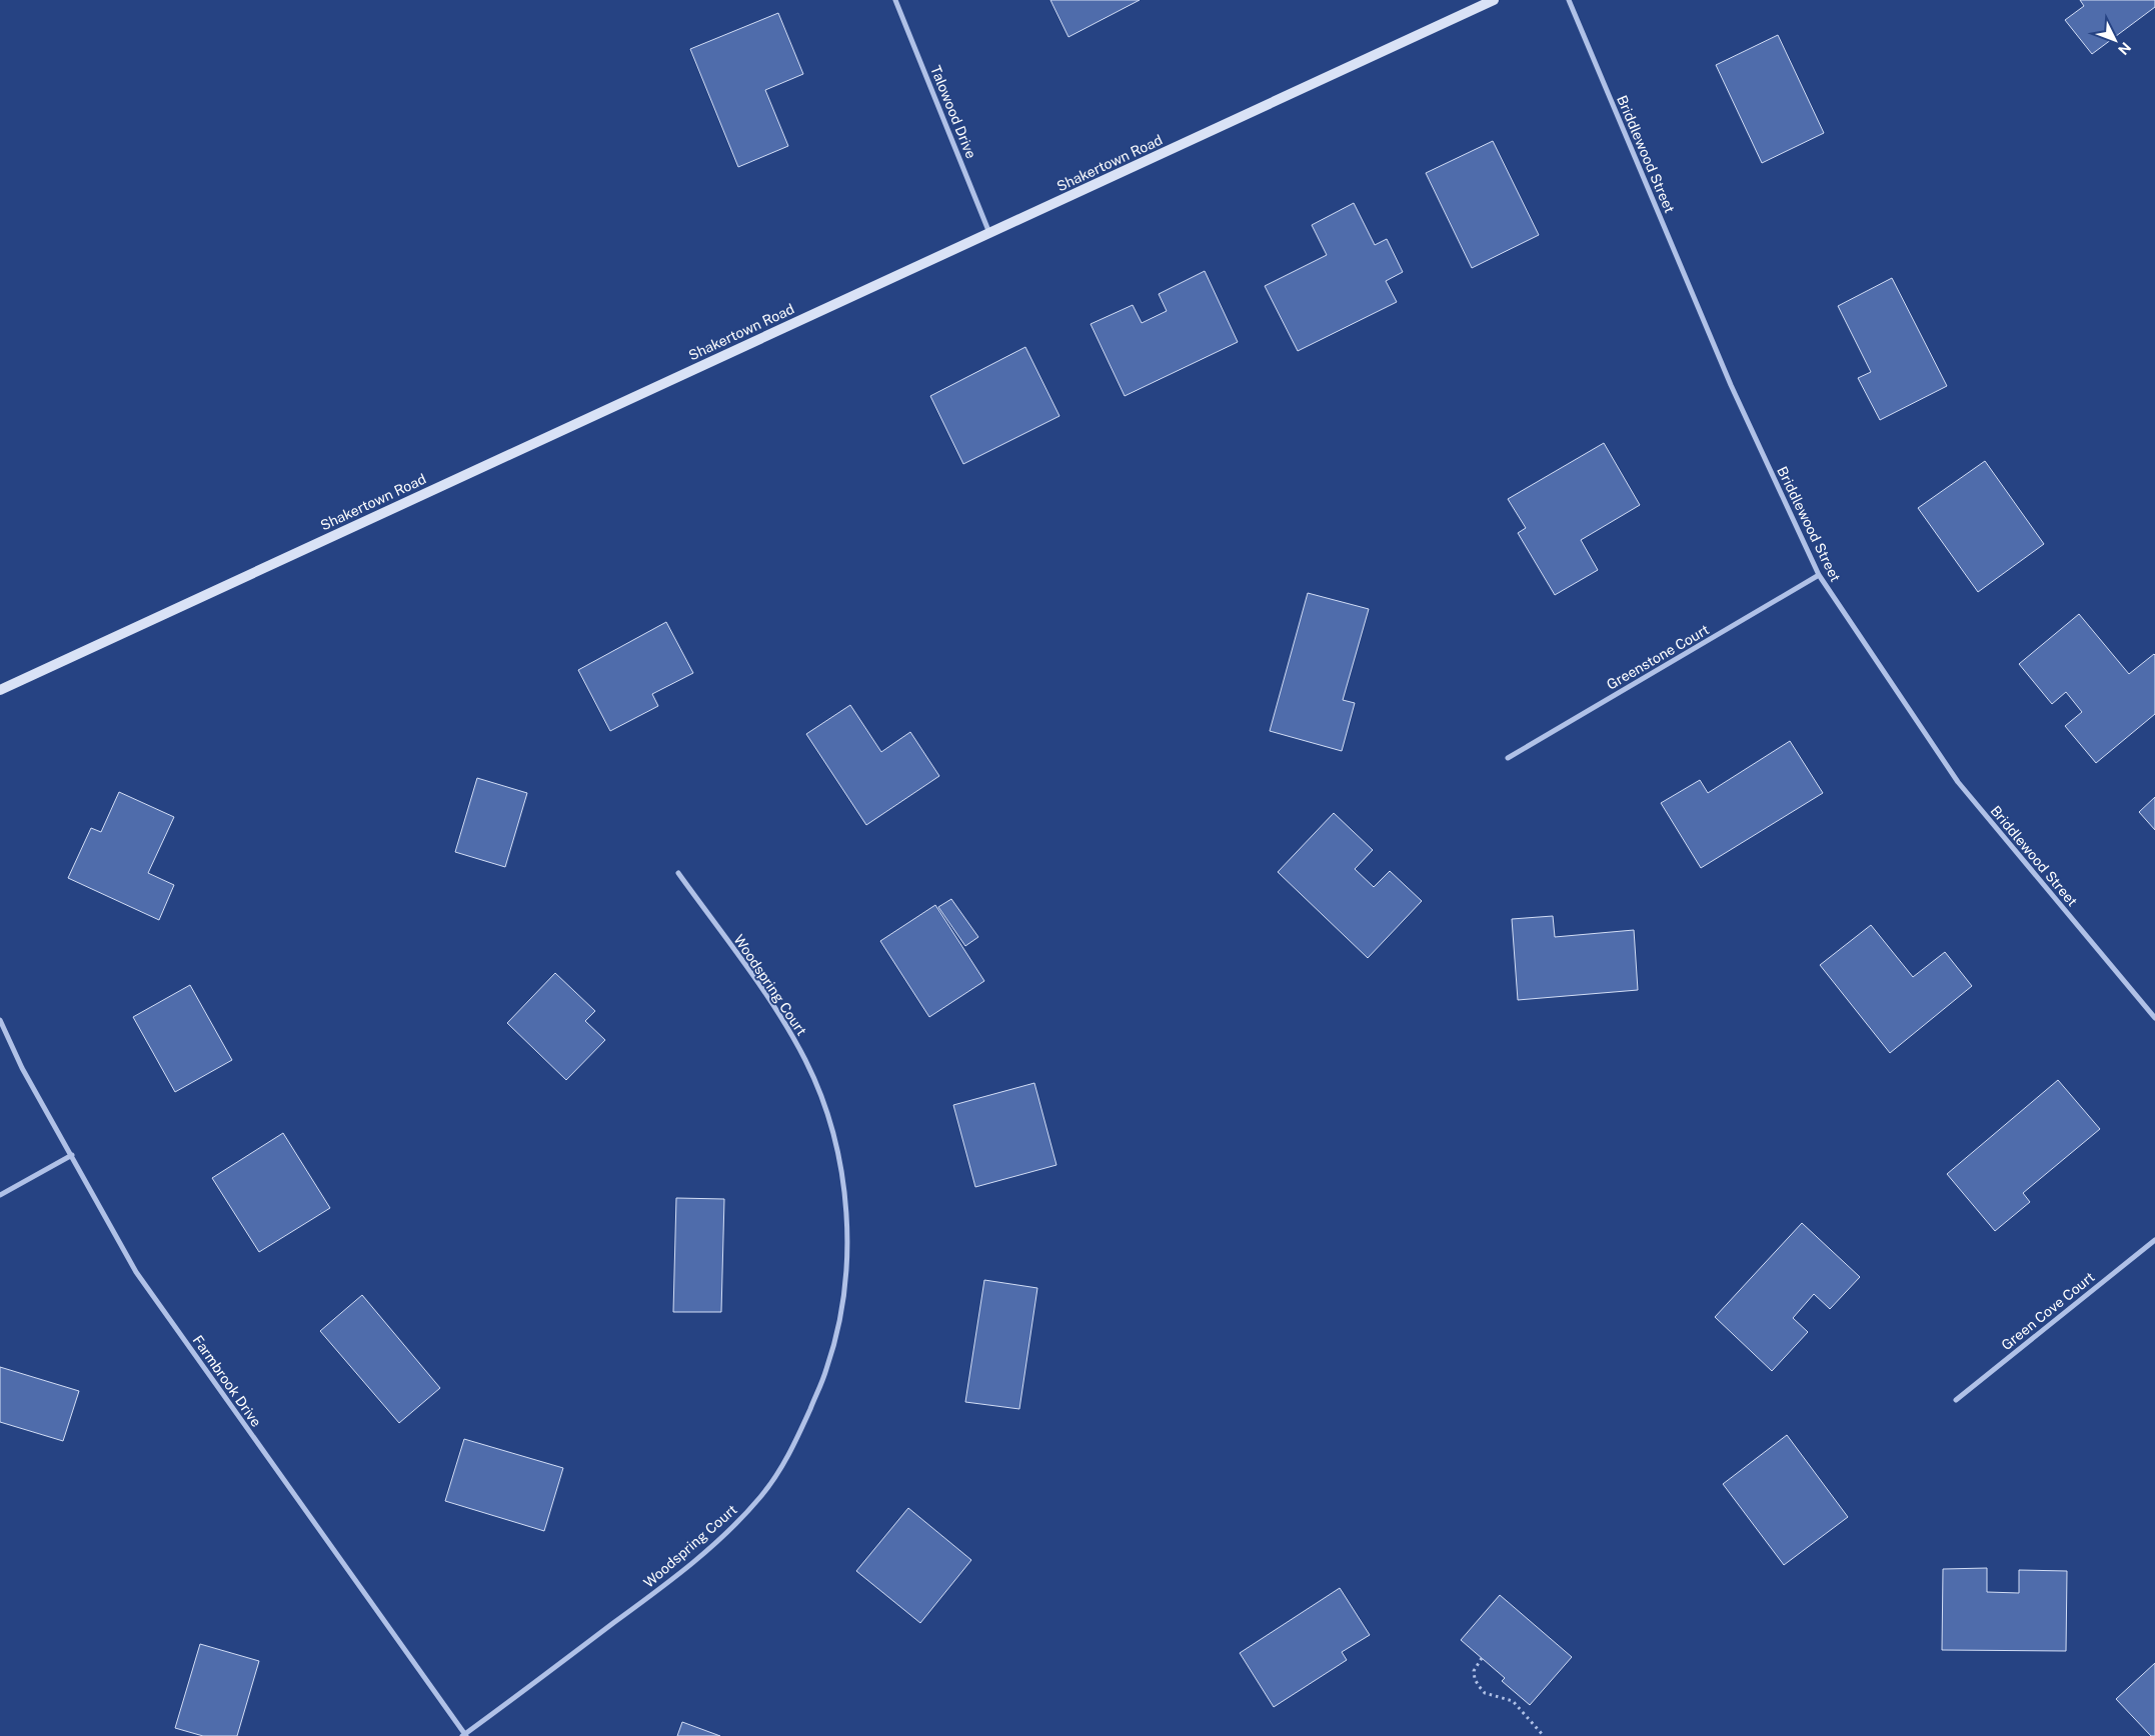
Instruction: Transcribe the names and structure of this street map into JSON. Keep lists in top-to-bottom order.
{
  "streets": {
    "street": [
      "Talowood Drive",
      "Briddlewood Street",
      "Shakertown Road",
      "Greenstone Court",
      "Woodspring Court",
      "Green Cove Court",
      "Farmbrook Drive"
    ]
  },
  "crossings": [
    ["Talowood Drive", "Shakertown Road"],
    ["Briddlewood Street", "Greenstone Court"],
    ["Woodspring Court", "Farmbrook Drive"]
  ],
  "north": "bottom right"
}
